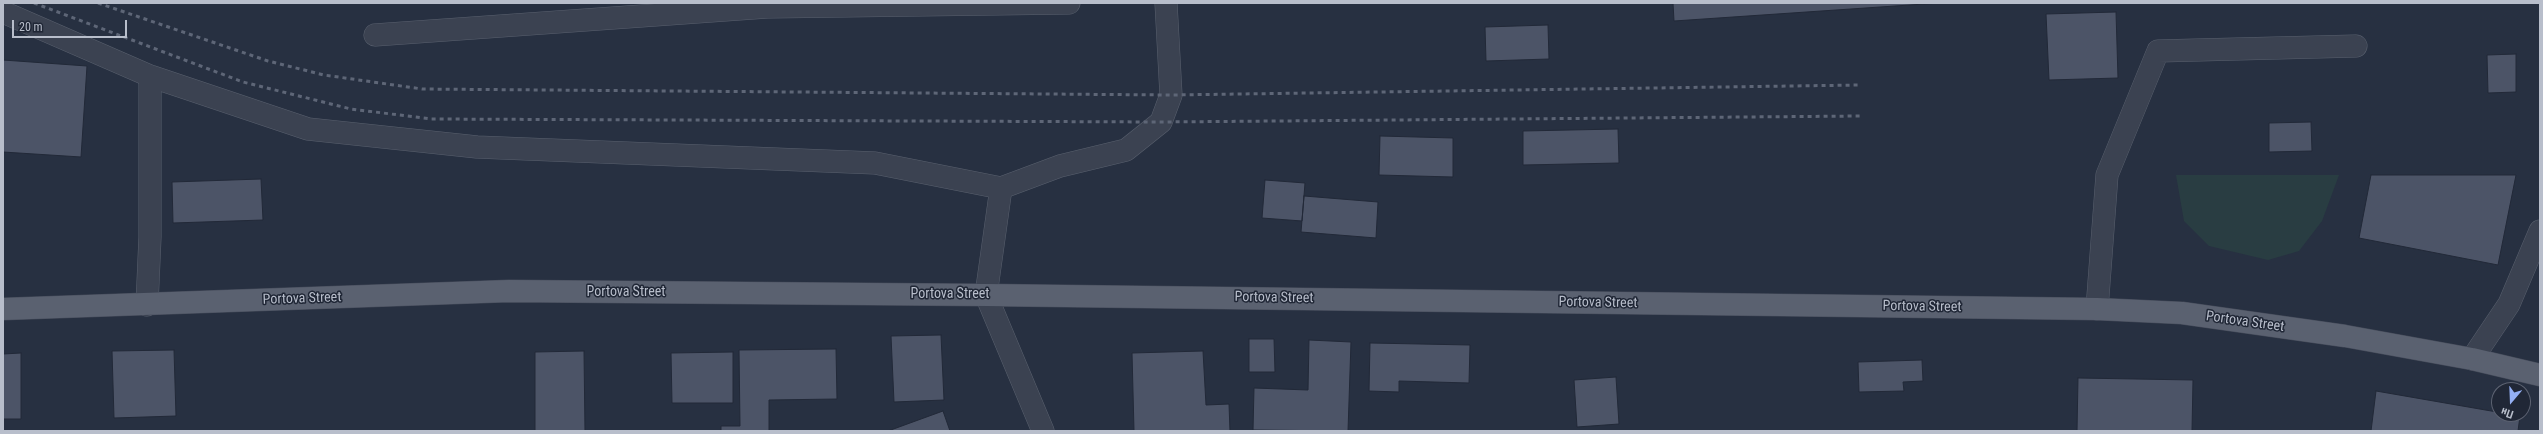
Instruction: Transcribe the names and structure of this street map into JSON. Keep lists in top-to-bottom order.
{
  "streets": {
    "main road": ["Portova Street"]
  },
  "scale_bar": "20 m",
  "north": "bottom"
}
